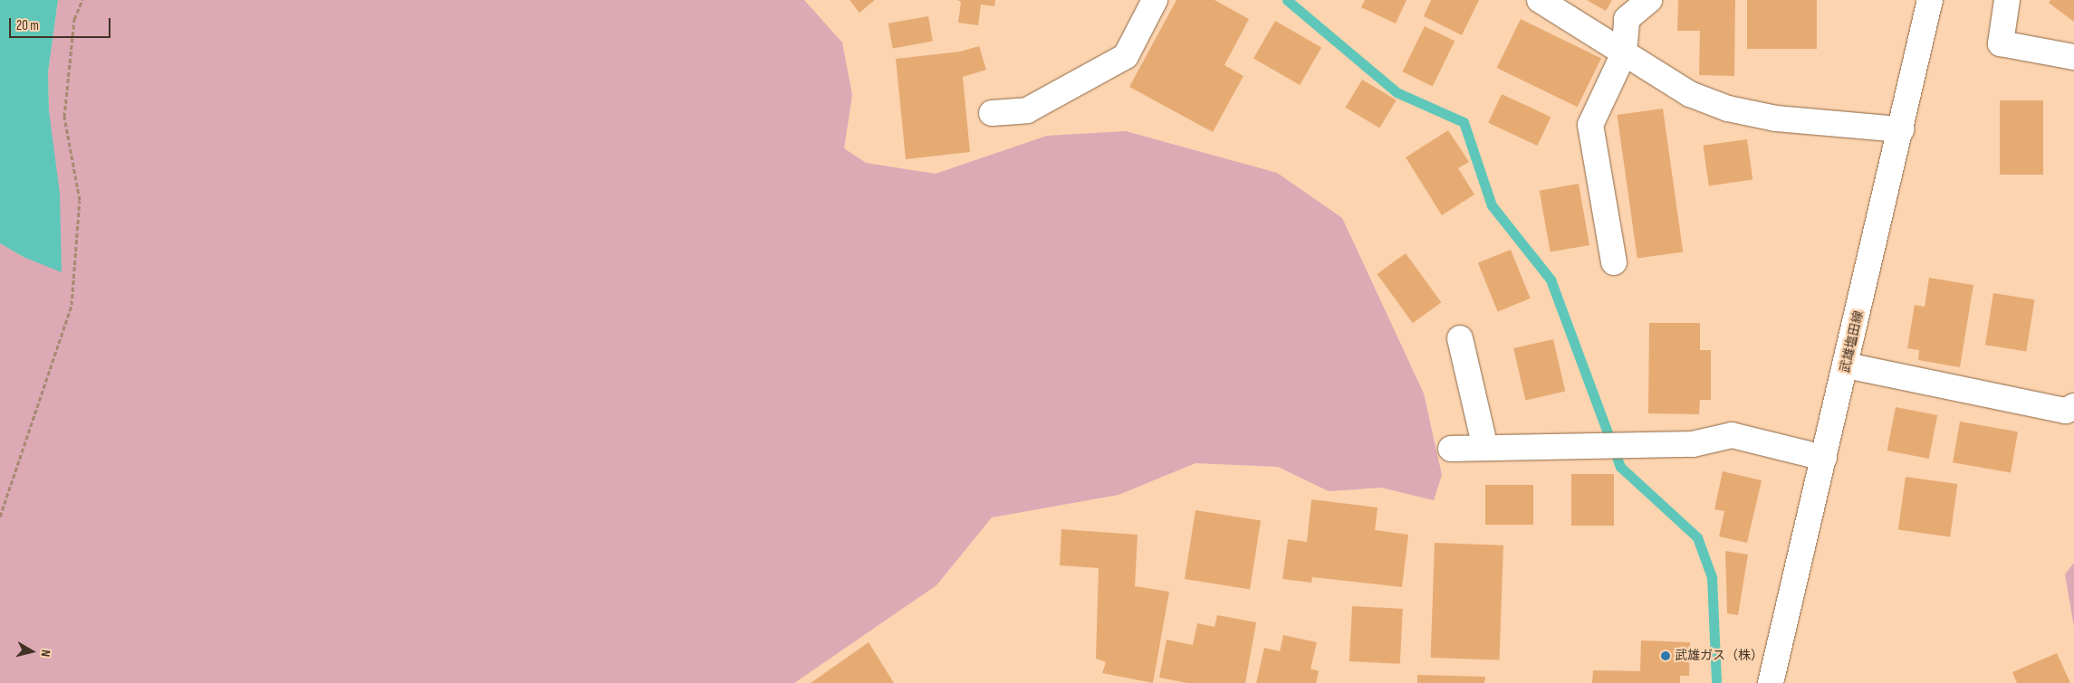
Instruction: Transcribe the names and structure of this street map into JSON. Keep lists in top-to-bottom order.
{
  "streets": {
    "street": ["武雄塩田線"]
  },
  "places": ["武雄ガス（株）"],
  "scale_bar": "20 m",
  "north": "right"
}
